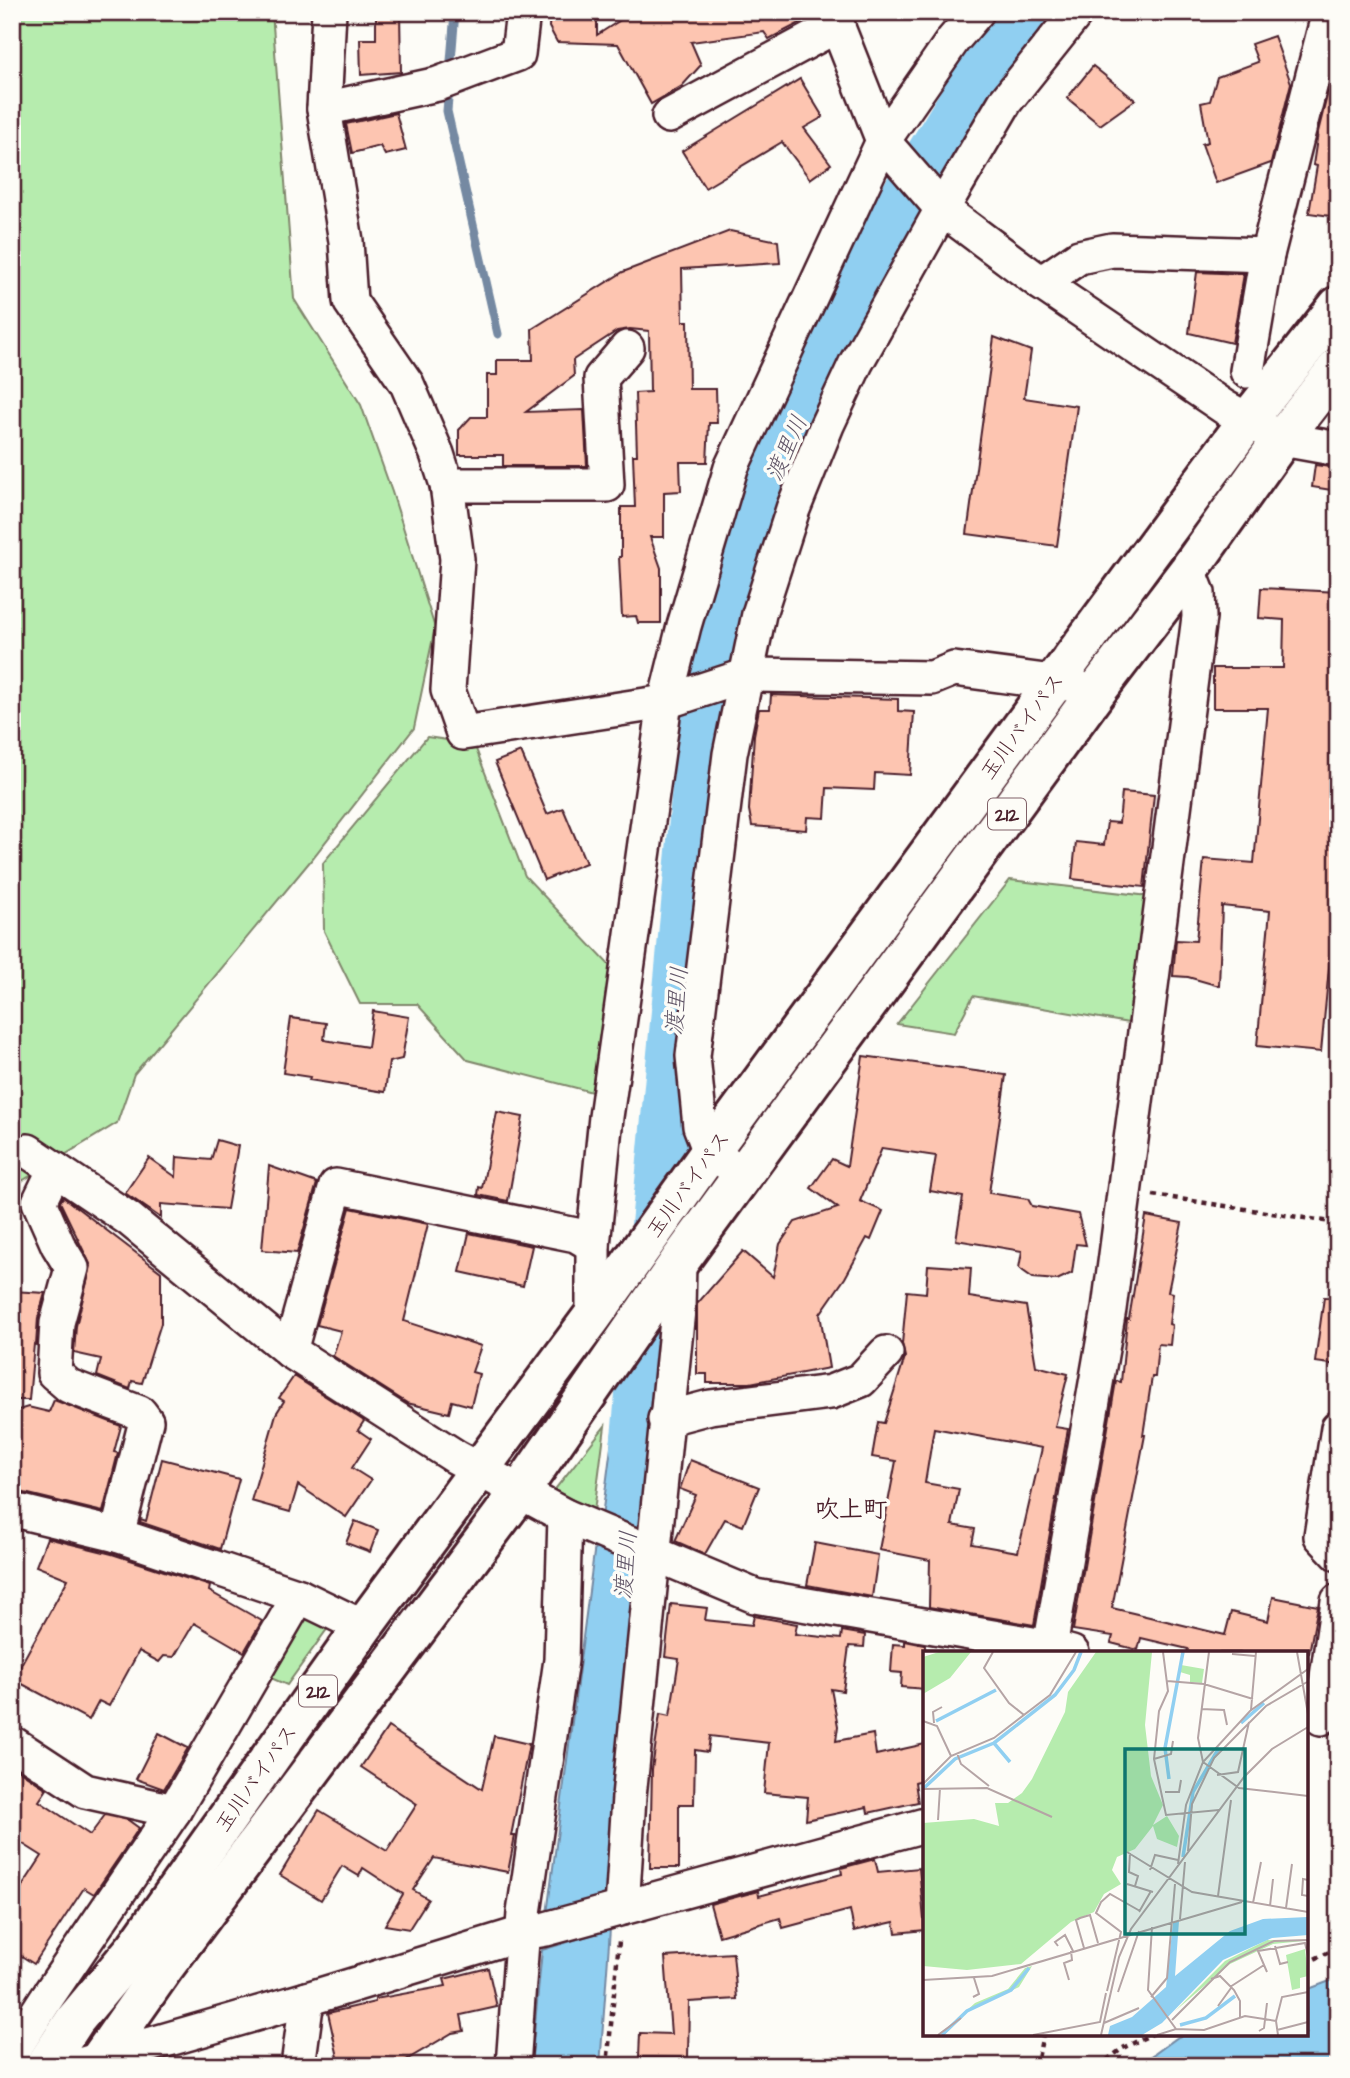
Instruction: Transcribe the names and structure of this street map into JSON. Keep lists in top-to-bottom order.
{
  "streets": {
    "highway": ["玉川バイパス", "212"]
  },
  "districts": ["吹上町"],
  "water": ["渡里川"]
}
